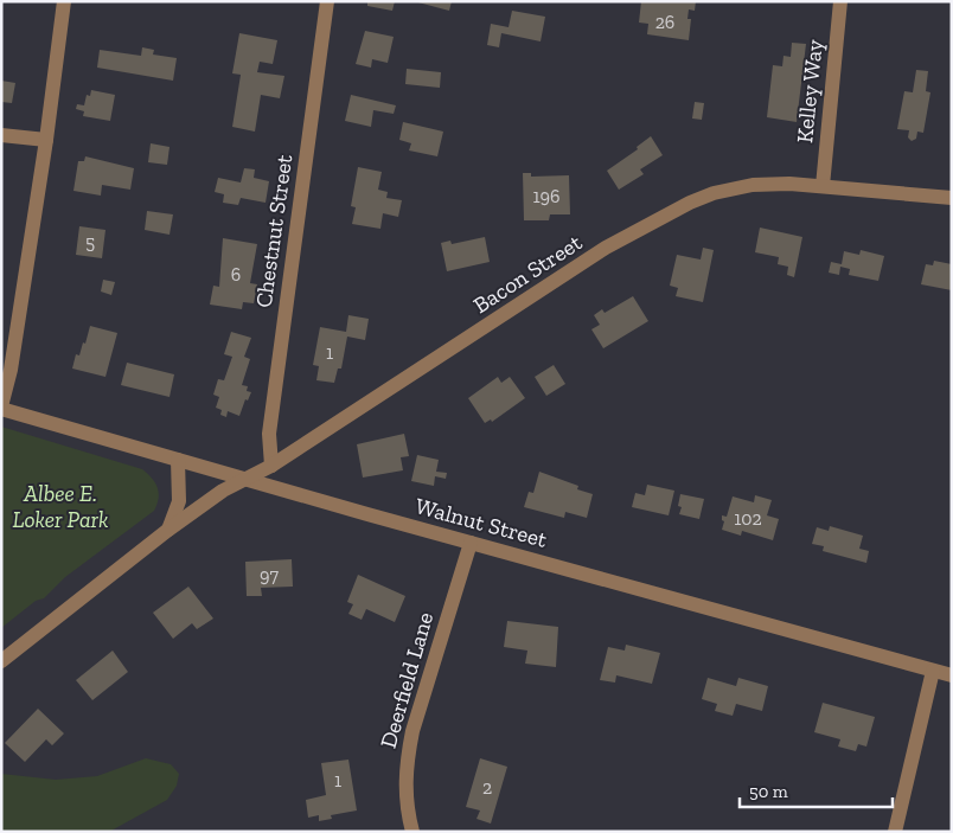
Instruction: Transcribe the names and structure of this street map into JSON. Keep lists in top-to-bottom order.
{
  "streets": {
    "street": [
      "Kelley Way",
      "Chestnut Street",
      "Bacon Street",
      "Walnut Street",
      "Deerfield Lane"
    ]
  },
  "crossings": [
    ["Kelley Way", "Bacon Street"],
    ["Chestnut Street", "Bacon Street"],
    ["Bacon Street", "Walnut Street"],
    ["Walnut Street", "Deerfield Lane"]
  ],
  "parks": ["Albee E. Loker Park"],
  "house_numbers": [
    "26",
    "196",
    "5",
    "6",
    "1",
    "102",
    "97",
    "1",
    "2"
  ],
  "scale_bar": "50 m"
}
